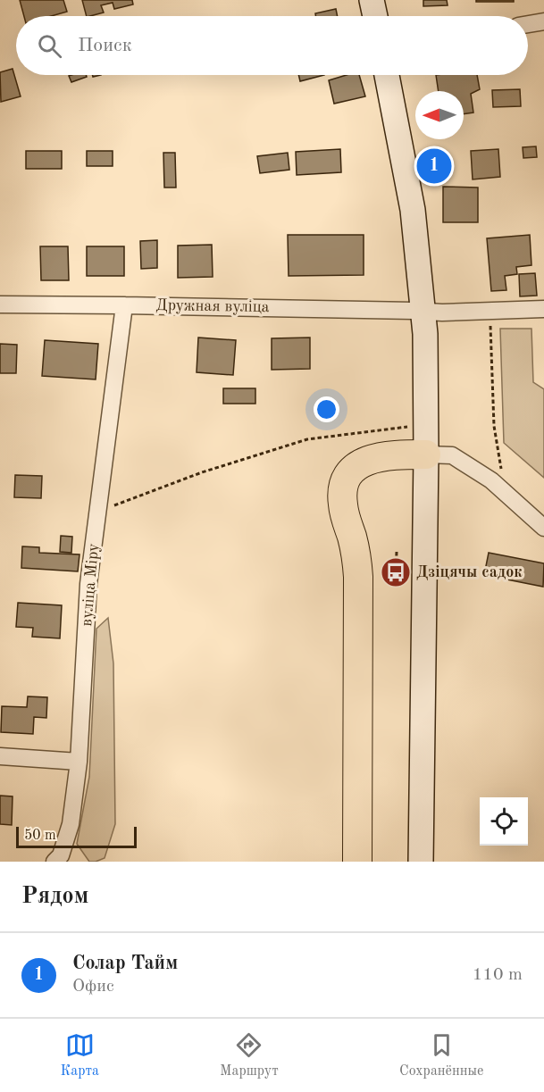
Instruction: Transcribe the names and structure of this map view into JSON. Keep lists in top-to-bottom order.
{
  "streets": {
    "street": ["Дружная вуліца", "вуліца Міру"]
  },
  "crossings": [
    ["Дружная вуліца", "вуліца Міру"]
  ],
  "places": {
    "bus stop": ["Дзіцячы садок"]
  },
  "scale_bar": "50 m",
  "north": "left",
  "page": {
    "search": "Поиск",
    "pins": "1",
    "scale": "50 m",
    "heading": "Рядом",
    "list": [
      {
        "mark": "1",
        "name": "Солар Тайм",
        "note": "Офис",
        "value": "110 m"
      }
    ],
    "nav": ["Карта", "Маршрут", "Сохранённые"]
  }
}
